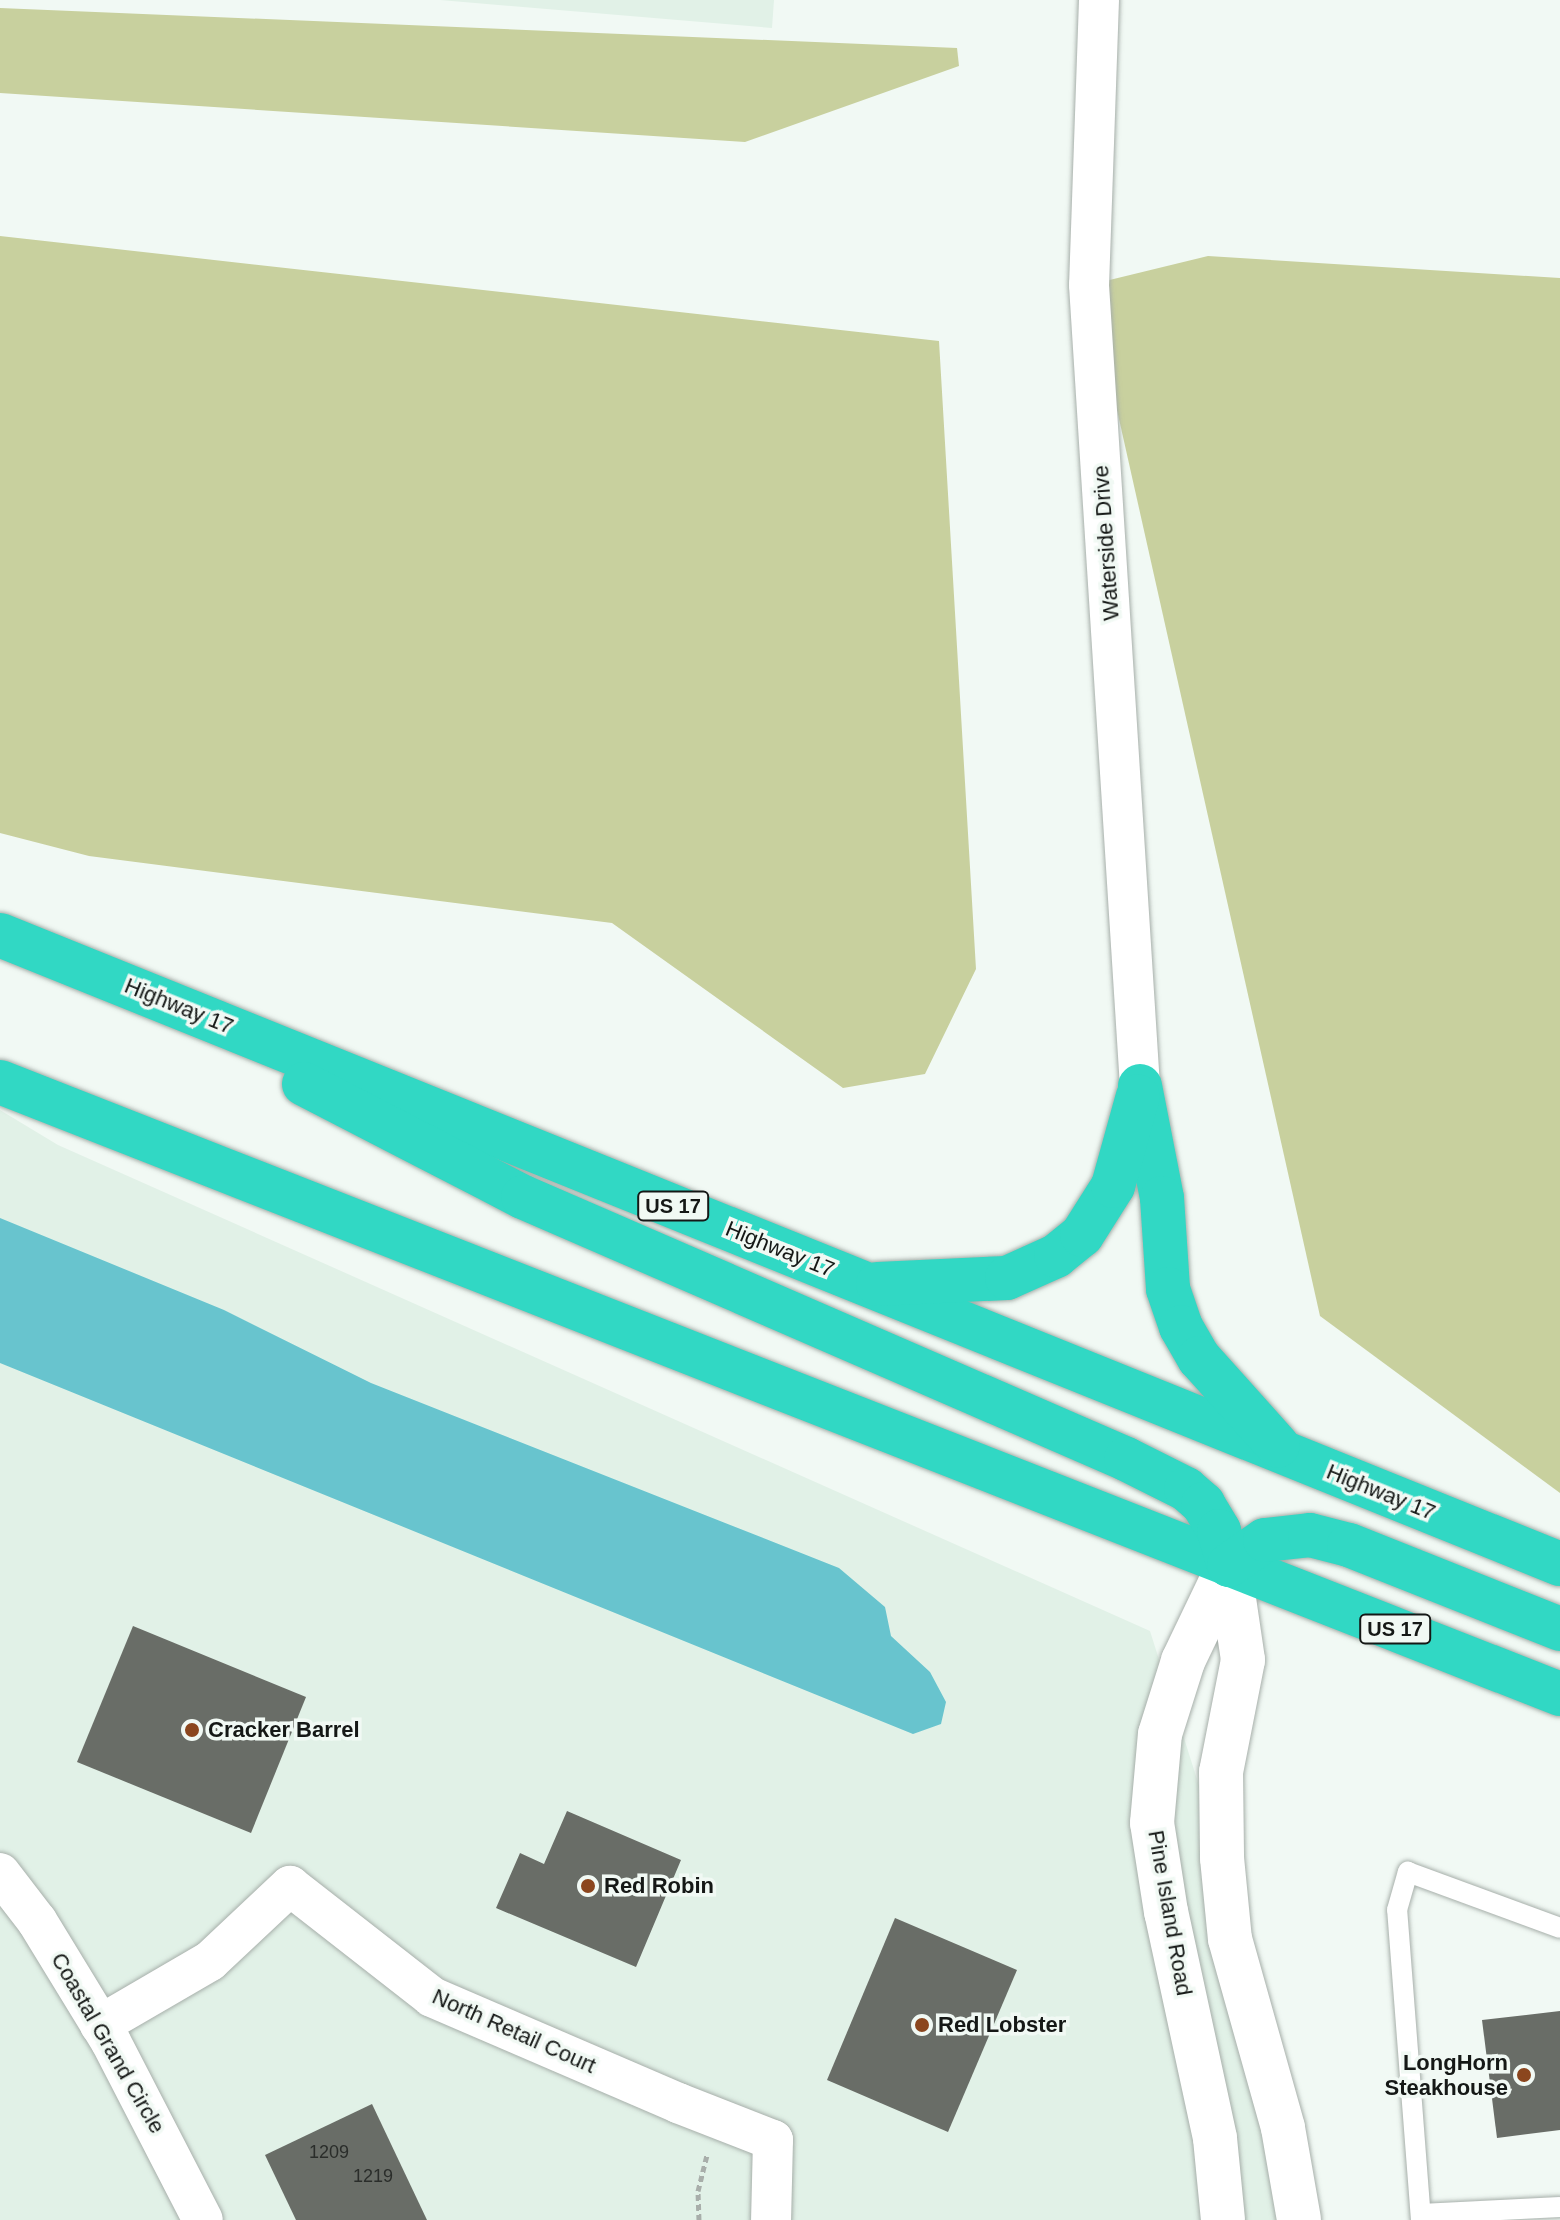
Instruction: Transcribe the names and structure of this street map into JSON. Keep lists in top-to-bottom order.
{
  "streets": {
    "highway": ["Highway 17", "US 17"],
    "street": [
      "Waterside Drive",
      "Pine Island Road",
      "North Retail Court",
      "Coastal Grand Circle"
    ]
  },
  "crossings": [
    ["US 17", "Pine Island Road"],
    ["North Retail Court", "Coastal Grand Circle"]
  ],
  "places": [
    "Cracker Barrel",
    "Red Robin",
    "Red Lobster",
    "LongHorn Steakhouse"
  ],
  "house_numbers": ["1209", "1219"]
}
